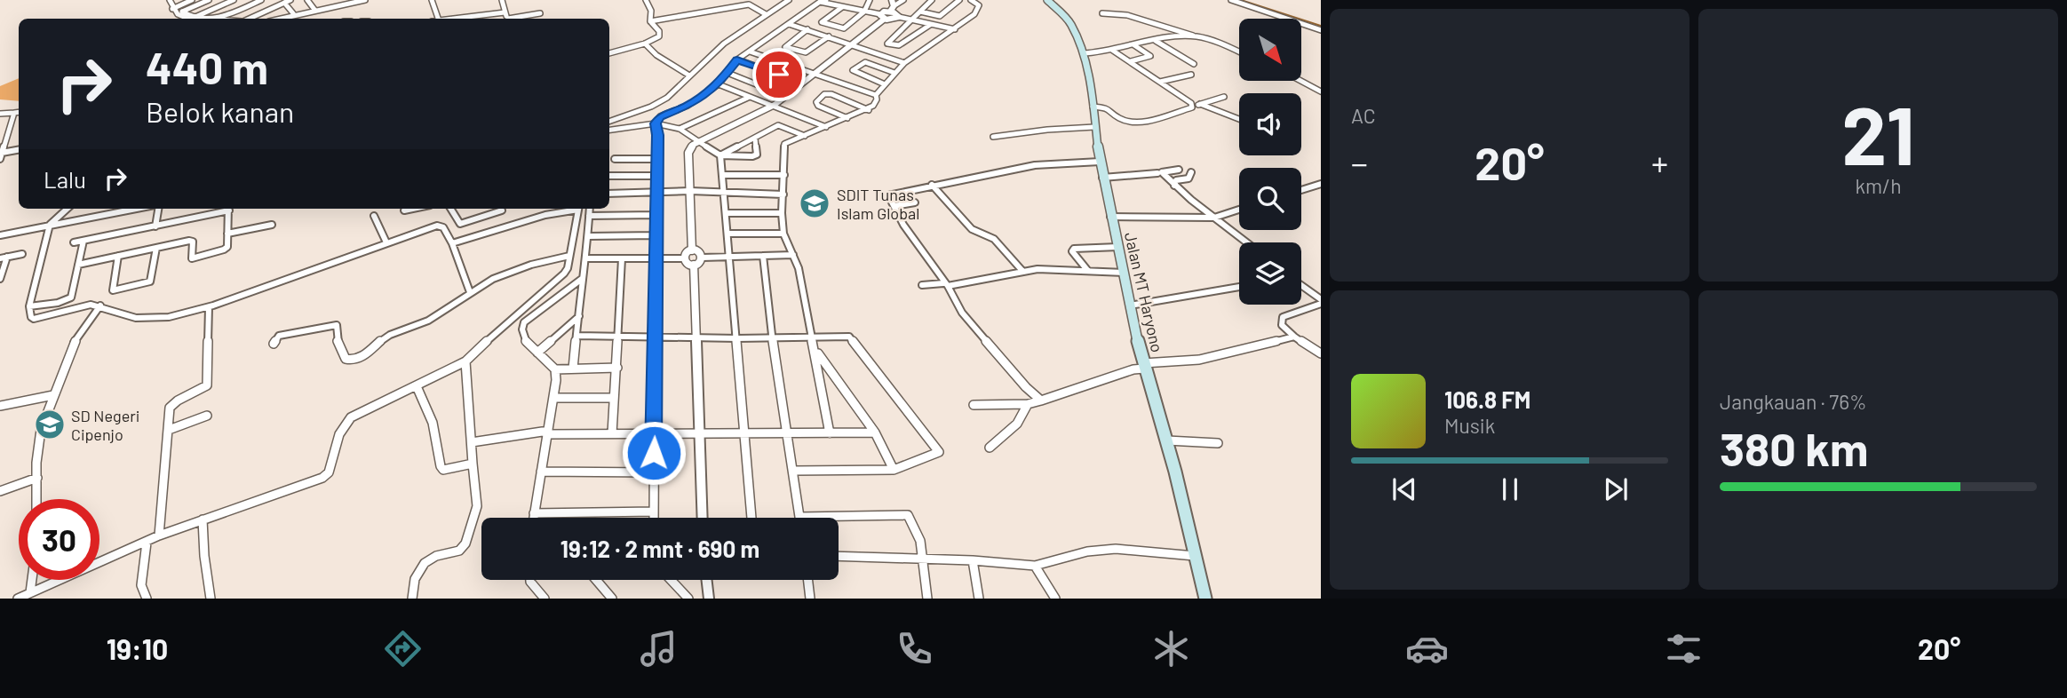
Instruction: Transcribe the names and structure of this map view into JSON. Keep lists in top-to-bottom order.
{
  "streets": {
    "main road": ["Jalan MT Haryono"]
  },
  "places": {
    "school or university": ["SDIT Tunas Islam Global", "SD Negeri Cipenjo"]
  },
  "north": "bottom right",
  "page": {
    "tile": [
      "AC",
      ["21", "km/h"],
      ["Jangkauan · 76%", "380 km"]
    ],
    "turn": ["440 m", "Belok kanan"],
    "heat": ["−", "20°", "+"],
    "then": "Lalu",
    "song": ["106.8 FM", "Musik"],
    "limit": "30",
    "trip": "19:12 · 2 mnt · 690 m",
    "tabs": ["19:10", "20°"]
  }
}
